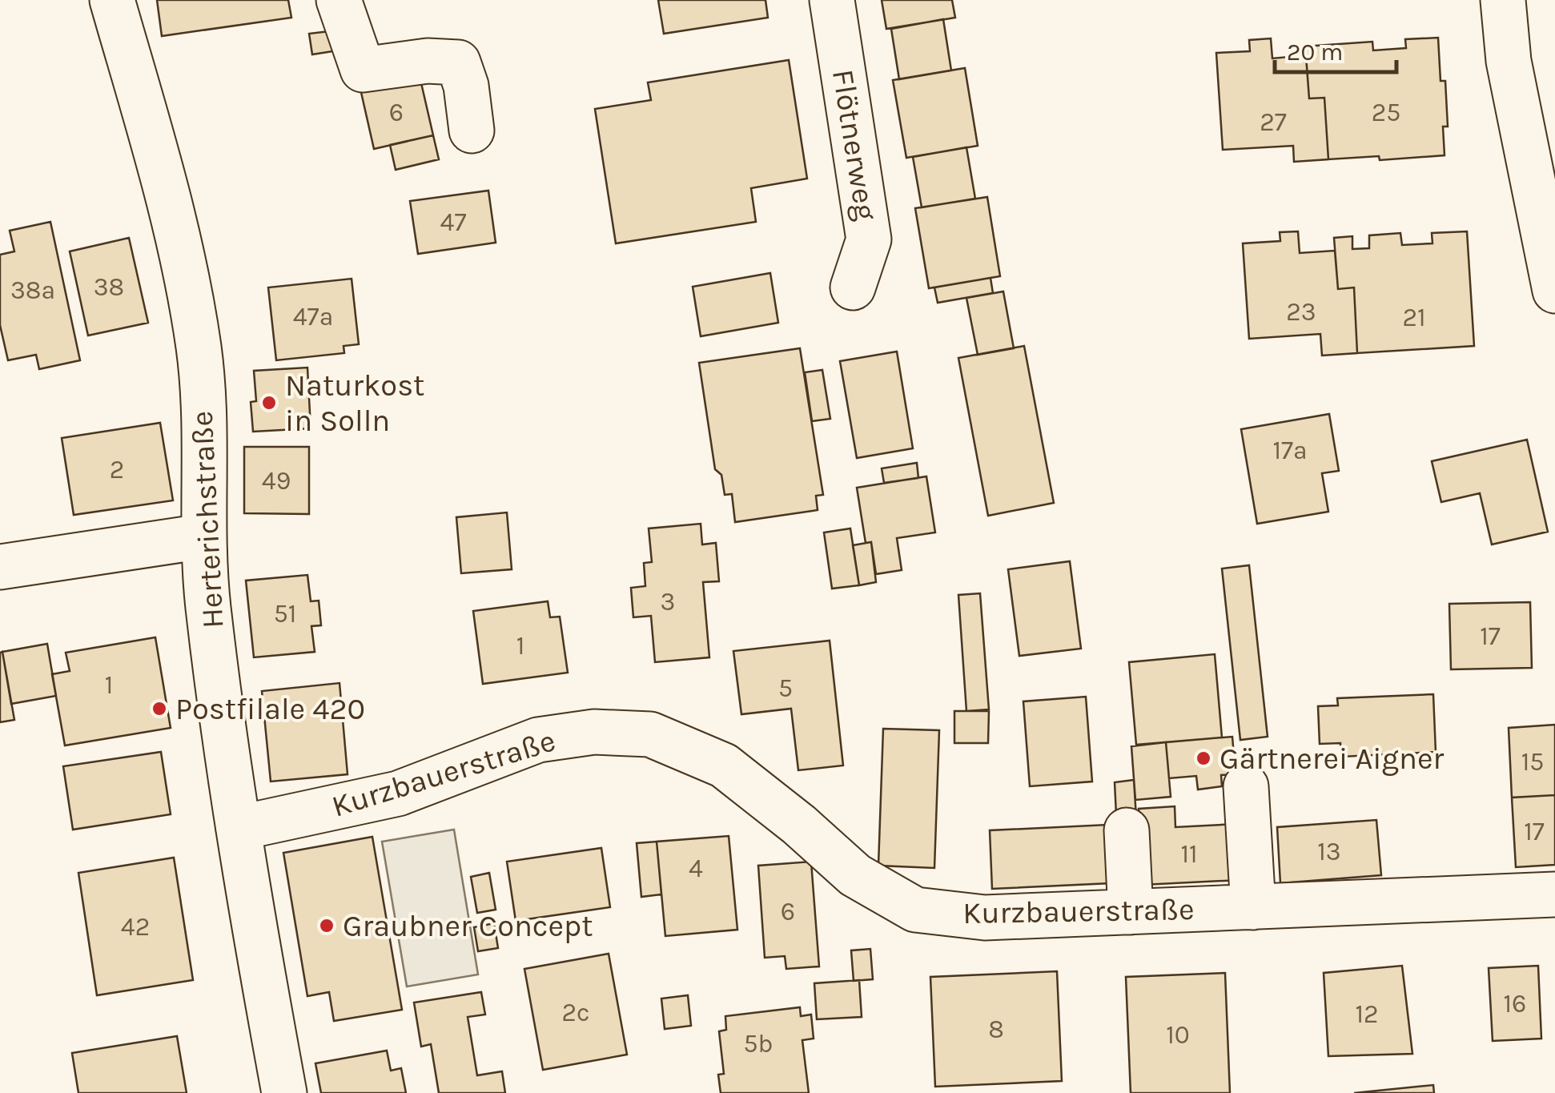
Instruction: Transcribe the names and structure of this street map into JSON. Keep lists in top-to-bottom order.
{
  "streets": {
    "street": ["Flötnerweg", "Herterichstraße", "Kurzbauerstraße"]
  },
  "crossings": [
    ["Herterichstraße", "Kurzbauerstraße"]
  ],
  "places": [
    "Naturkost in Solln",
    "Postfilale 420",
    "Gärtnerei Aigner",
    "Graubner Concept"
  ],
  "house_numbers": [
    "6",
    "25",
    "27",
    "47",
    "38",
    "38a",
    "23",
    "47a",
    "21",
    "17a",
    "2",
    "49",
    "3",
    "51",
    "17",
    "1",
    "1",
    "5",
    "15",
    "17",
    "13",
    "11",
    "4",
    "6",
    "42",
    "16",
    "2c",
    "12",
    "8",
    "10",
    "5b"
  ],
  "scale_bar": "20 m"
}
